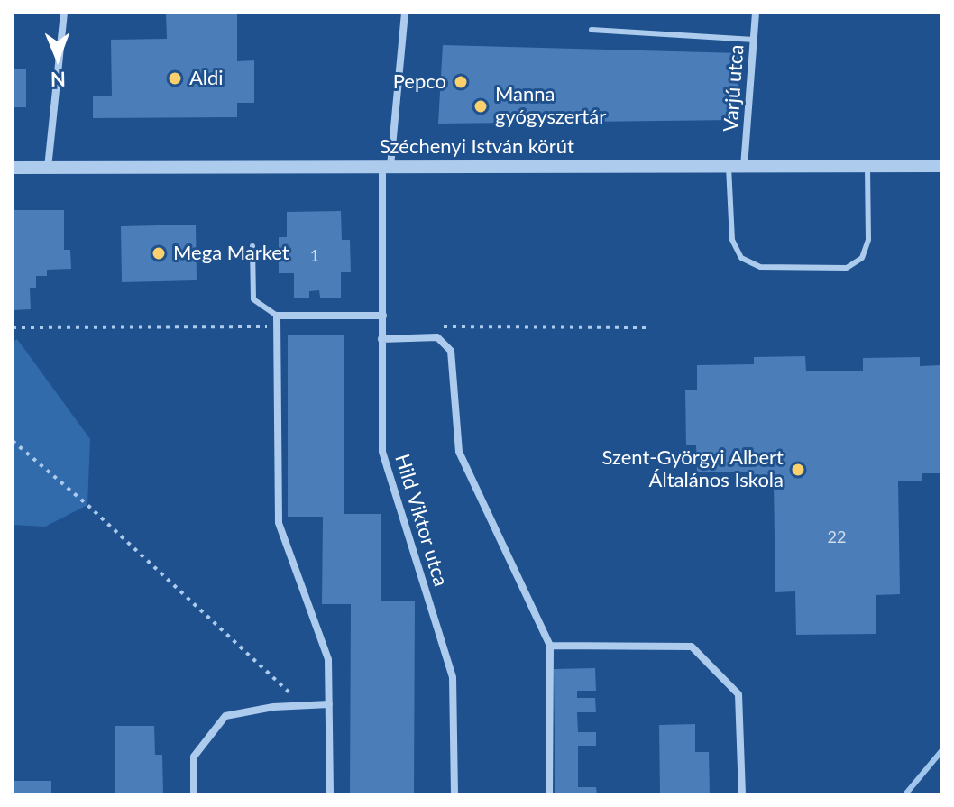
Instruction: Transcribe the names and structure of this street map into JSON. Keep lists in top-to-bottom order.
{
  "streets": {
    "street": ["Varjú utca", "Széchenyi István körút", "Hild Viktor utca"]
  },
  "crossings": [
    ["Varjú utca", "Széchenyi István körút"],
    ["Széchenyi István körút", "Hild Viktor utca"]
  ],
  "places": [
    "Aldi",
    "Pepco",
    "Manna gyógyszertár",
    "Mega Market",
    "Szent-Györgyi Albert Általános Iskola"
  ],
  "house_numbers": ["1", "22"],
  "north": "bottom"
}
